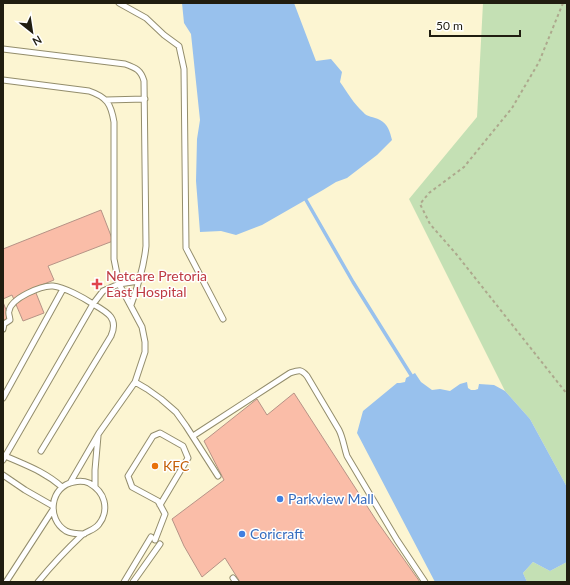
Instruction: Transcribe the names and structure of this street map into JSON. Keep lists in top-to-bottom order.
{
  "places": {
    "health": ["Netcare Pretoria East Hospital"],
    "other": ["KFC", "Parkview Mall", "Coricraft"]
  },
  "scale_bar": "50 m",
  "north": "bottom right"
}
